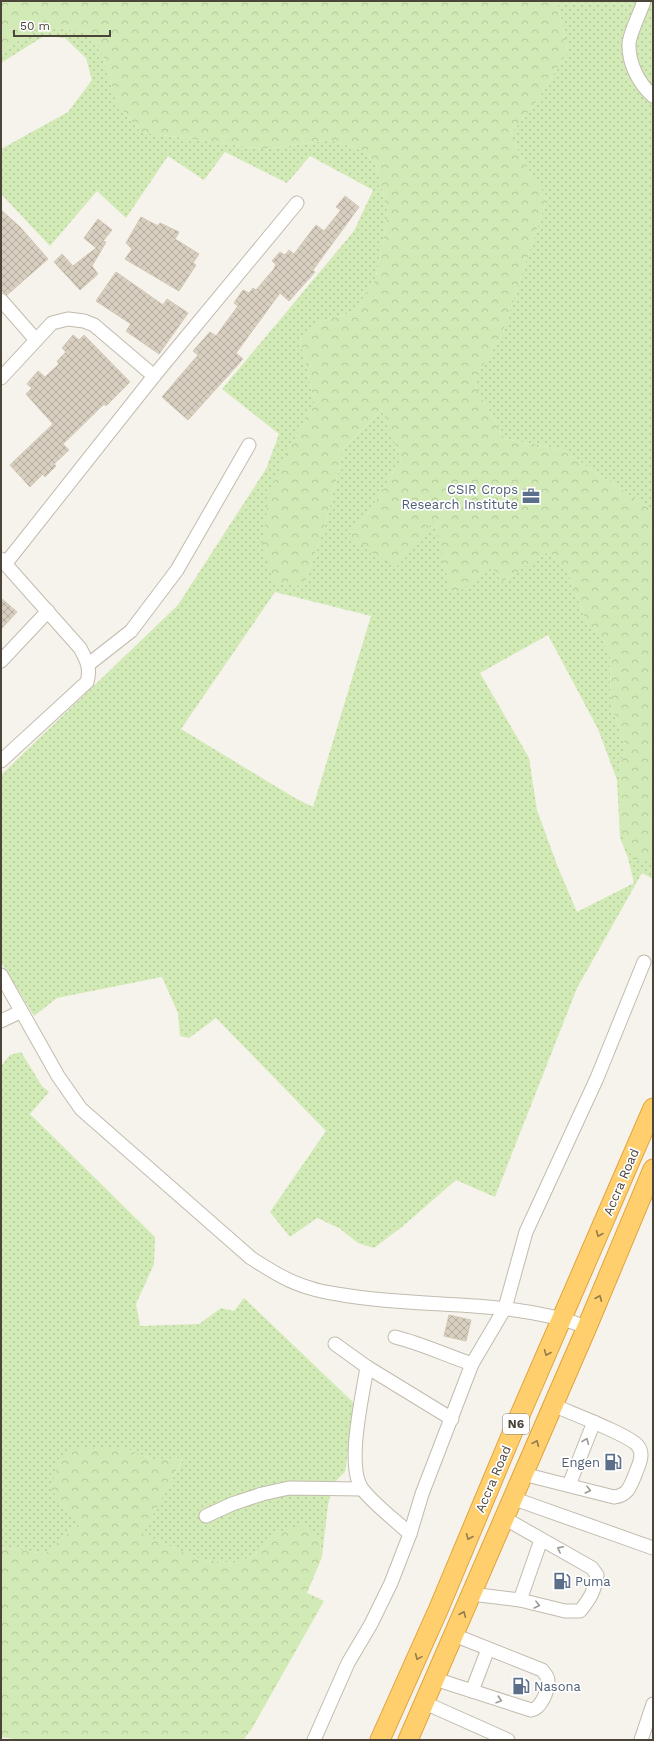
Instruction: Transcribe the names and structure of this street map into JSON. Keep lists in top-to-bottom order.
{
  "streets": {
    "highway": ["Accra Road", "N6"]
  },
  "places": {
    "office": ["CSIR Crops Research Institute"],
    "fuel station": ["Engen", "Puma", "Nasona"]
  },
  "scale_bar": "50 m"
}
